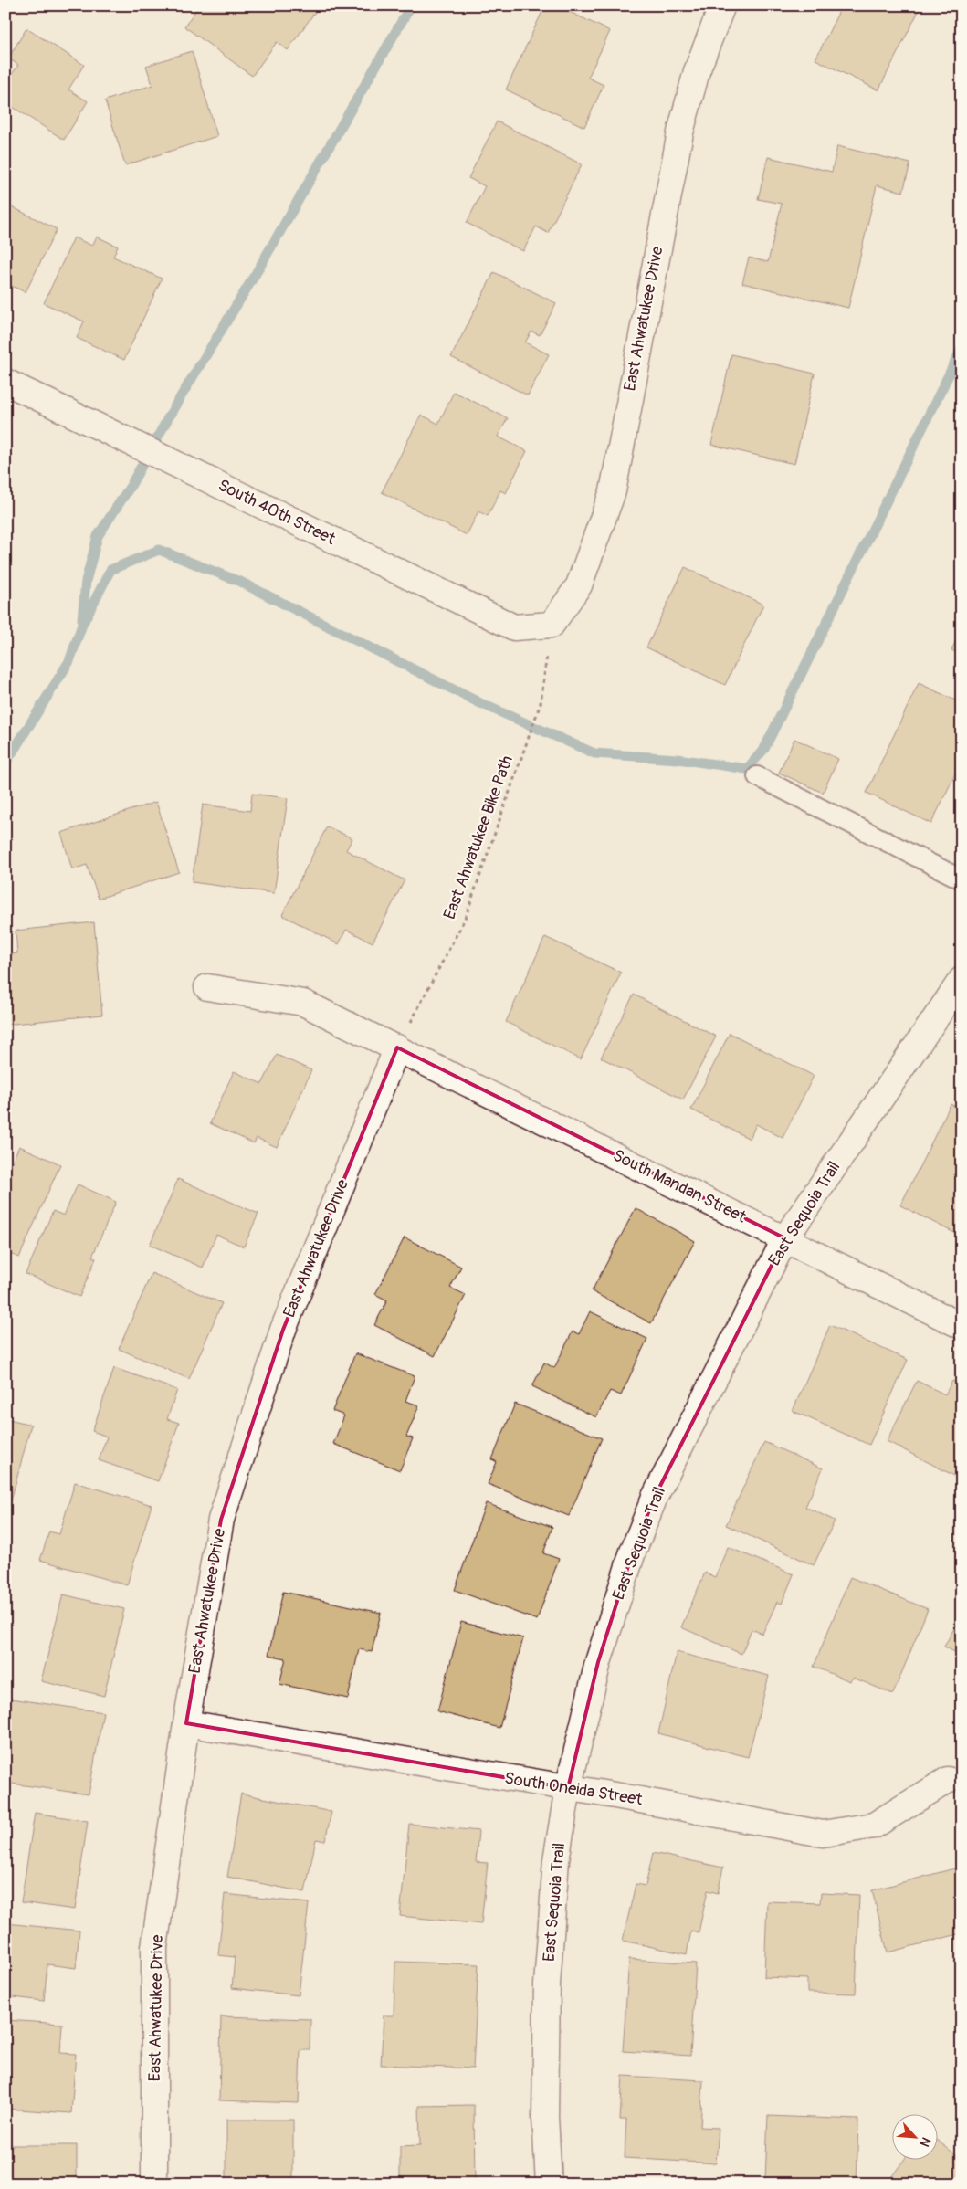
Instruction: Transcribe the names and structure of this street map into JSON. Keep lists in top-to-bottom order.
{
  "streets": {
    "street": [
      "East Ahwatukee Drive",
      "South 40th Street",
      "South Mandan Street",
      "East Sequoia Trail",
      "South Oneida Street"
    ],
    "path": ["East Ahwatukee Bike Path"]
  },
  "crossings": [
    ["East Ahwatukee Drive", "South 40th Street"],
    ["East Ahwatukee Drive", "East Ahwatukee Bike Path"],
    ["East Ahwatukee Drive", "South Mandan Street"],
    ["East Ahwatukee Drive", "South Oneida Street"],
    ["South 40th Street", "East Ahwatukee Bike Path"],
    ["East Ahwatukee Bike Path", "South Mandan Street"],
    ["South Mandan Street", "East Sequoia Trail"],
    ["East Sequoia Trail", "South Oneida Street"]
  ],
  "north": "bottom right"
}
